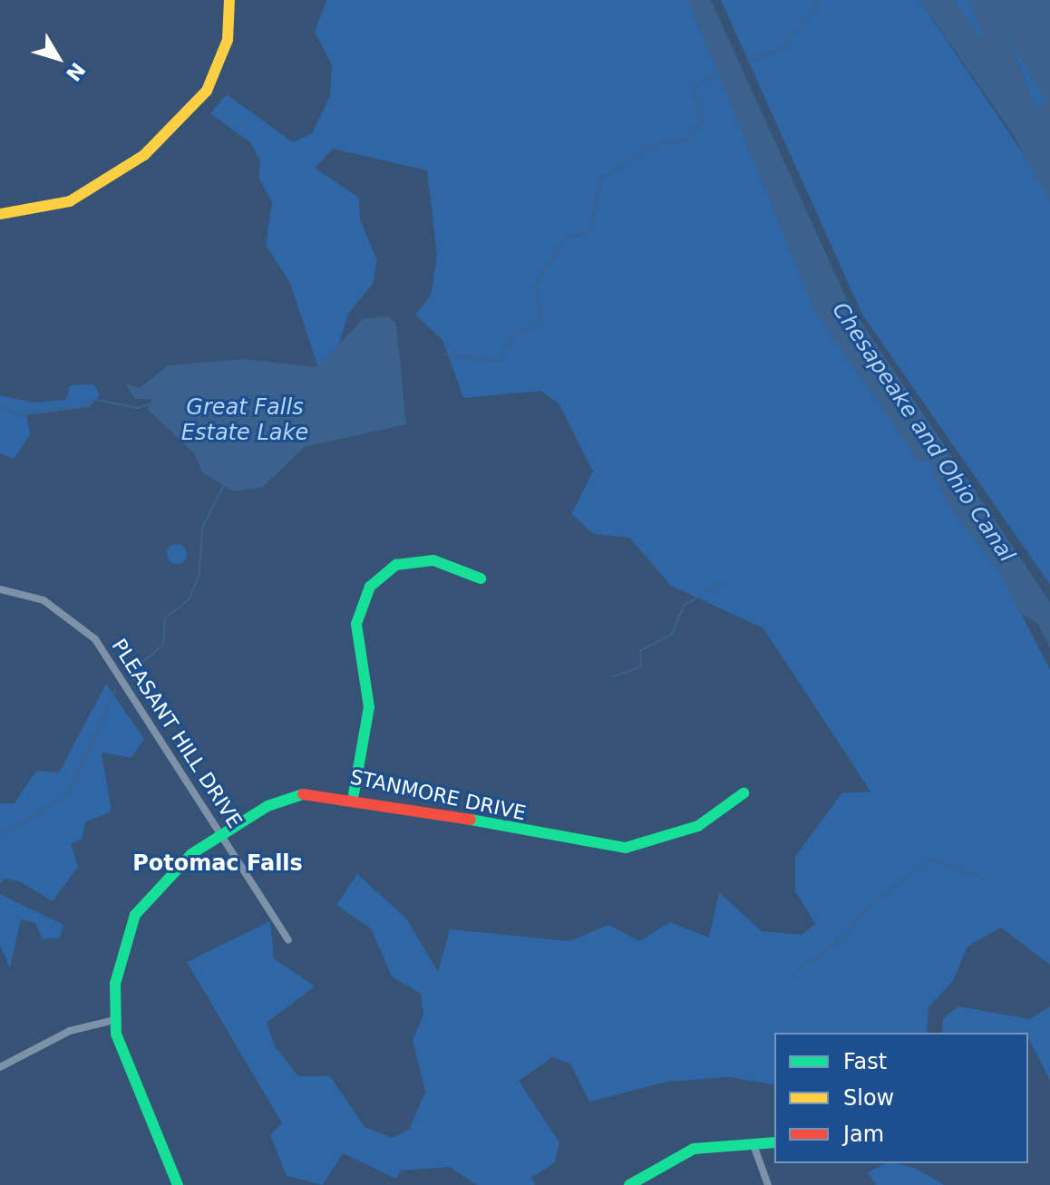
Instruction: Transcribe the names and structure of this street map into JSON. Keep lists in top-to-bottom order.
{
  "streets": {
    "street": ["PLEASANT HILL DRIVE", "STANMORE DRIVE"]
  },
  "crossings": [
    ["PLEASANT HILL DRIVE", "STANMORE DRIVE"]
  ],
  "districts": ["Potomac Falls"],
  "water": ["Great Falls Estate Lake", "Chesapeake and Ohio Canal"],
  "legend": ["Fast", "Slow", "Jam"],
  "north": "bottom right"
}
